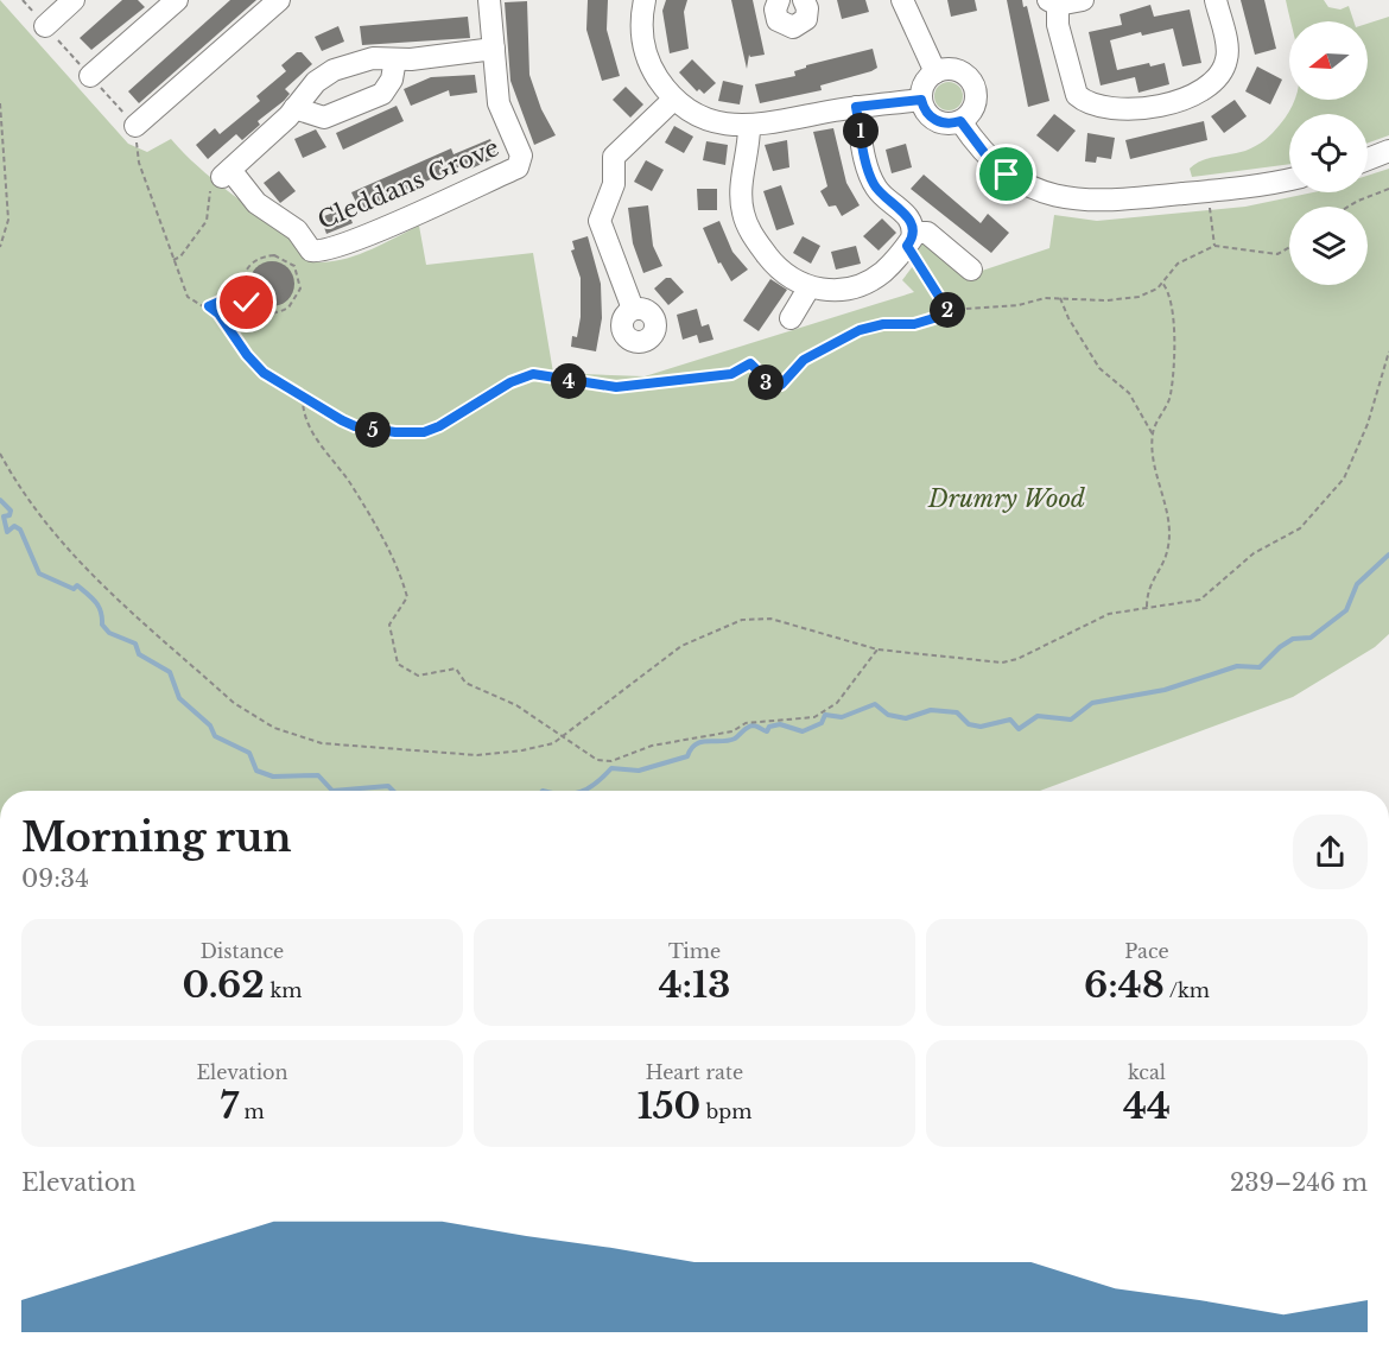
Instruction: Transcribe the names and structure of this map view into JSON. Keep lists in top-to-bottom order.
{
  "streets": {
    "street": ["Cleddans Grove"]
  },
  "parks": ["Drumry Wood"],
  "north": "left",
  "page": {
    "pins": [
      "1",
      "2",
      "4",
      "3",
      "5"
    ],
    "heading": ["Morning run", "09:34"],
    "stats": [
      ["Distance", "0.62 km"],
      ["Time", "4:13"],
      ["Pace", "6:48 /km"],
      ["Elevation", "7 m"],
      ["Heart rate", "150 bpm"],
      ["kcal", "44"]
    ],
    "chart": ["Elevation", "239–246 m"]
  }
}
